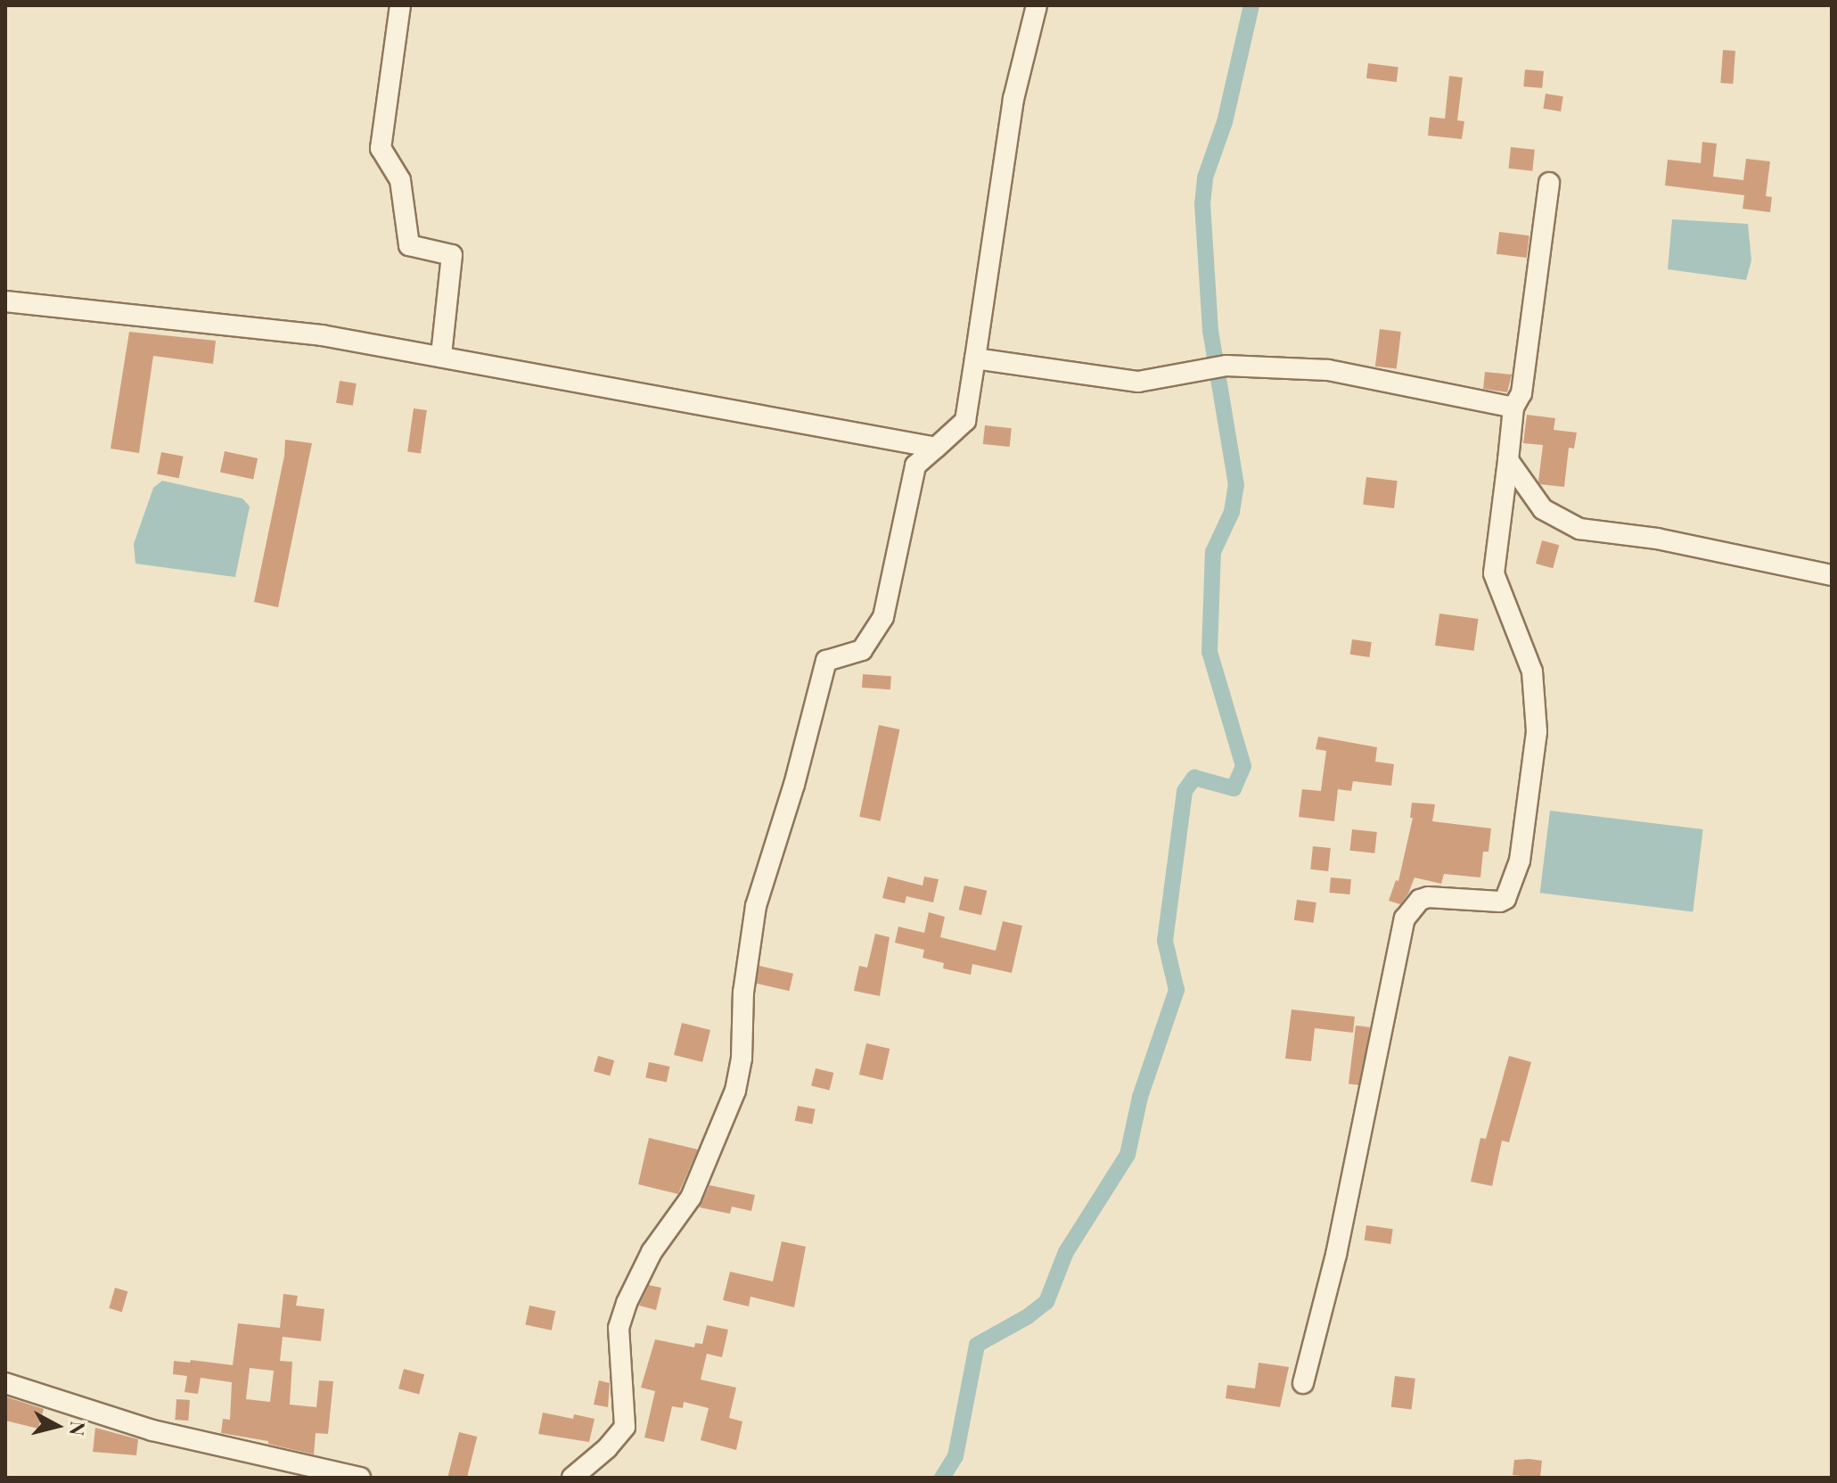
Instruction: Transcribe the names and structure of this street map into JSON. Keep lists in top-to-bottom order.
{
  "north": "right"
}
